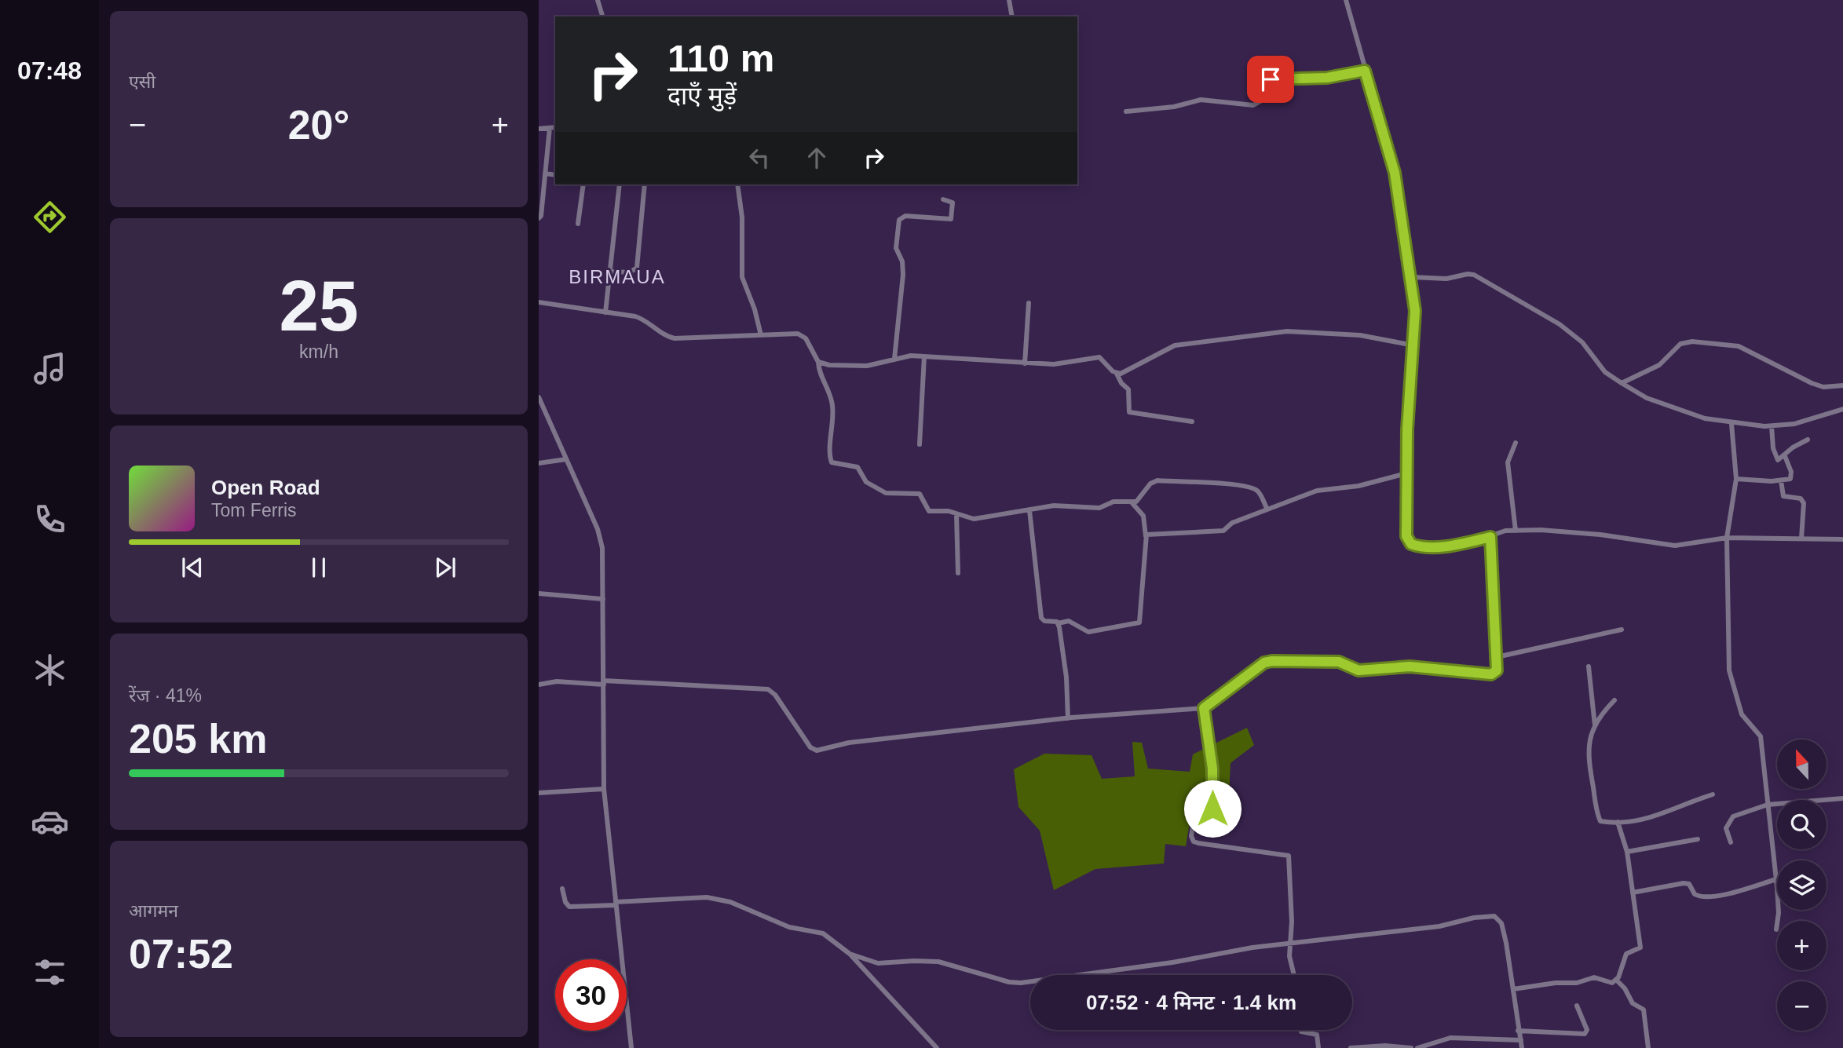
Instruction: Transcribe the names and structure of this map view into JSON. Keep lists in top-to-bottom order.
{
  "districts": ["BIRMAUA"],
  "north": "top",
  "page": {
    "tabs": "07:48",
    "tile": [
      "एसी",
      ["25", "km/h"],
      ["रेंज · 41%", "205 km"],
      ["आगमन", "07:52"]
    ],
    "turn": ["110 m", "दाएँ मुड़ें"],
    "heat": ["−", "20°", "+"],
    "song": ["Open Road", "Tom Ferris"],
    "map_buttons": ["+", "−"],
    "limit": "30",
    "trip": "07:52 · 4 मिनट · 1.4 km"
  }
}
